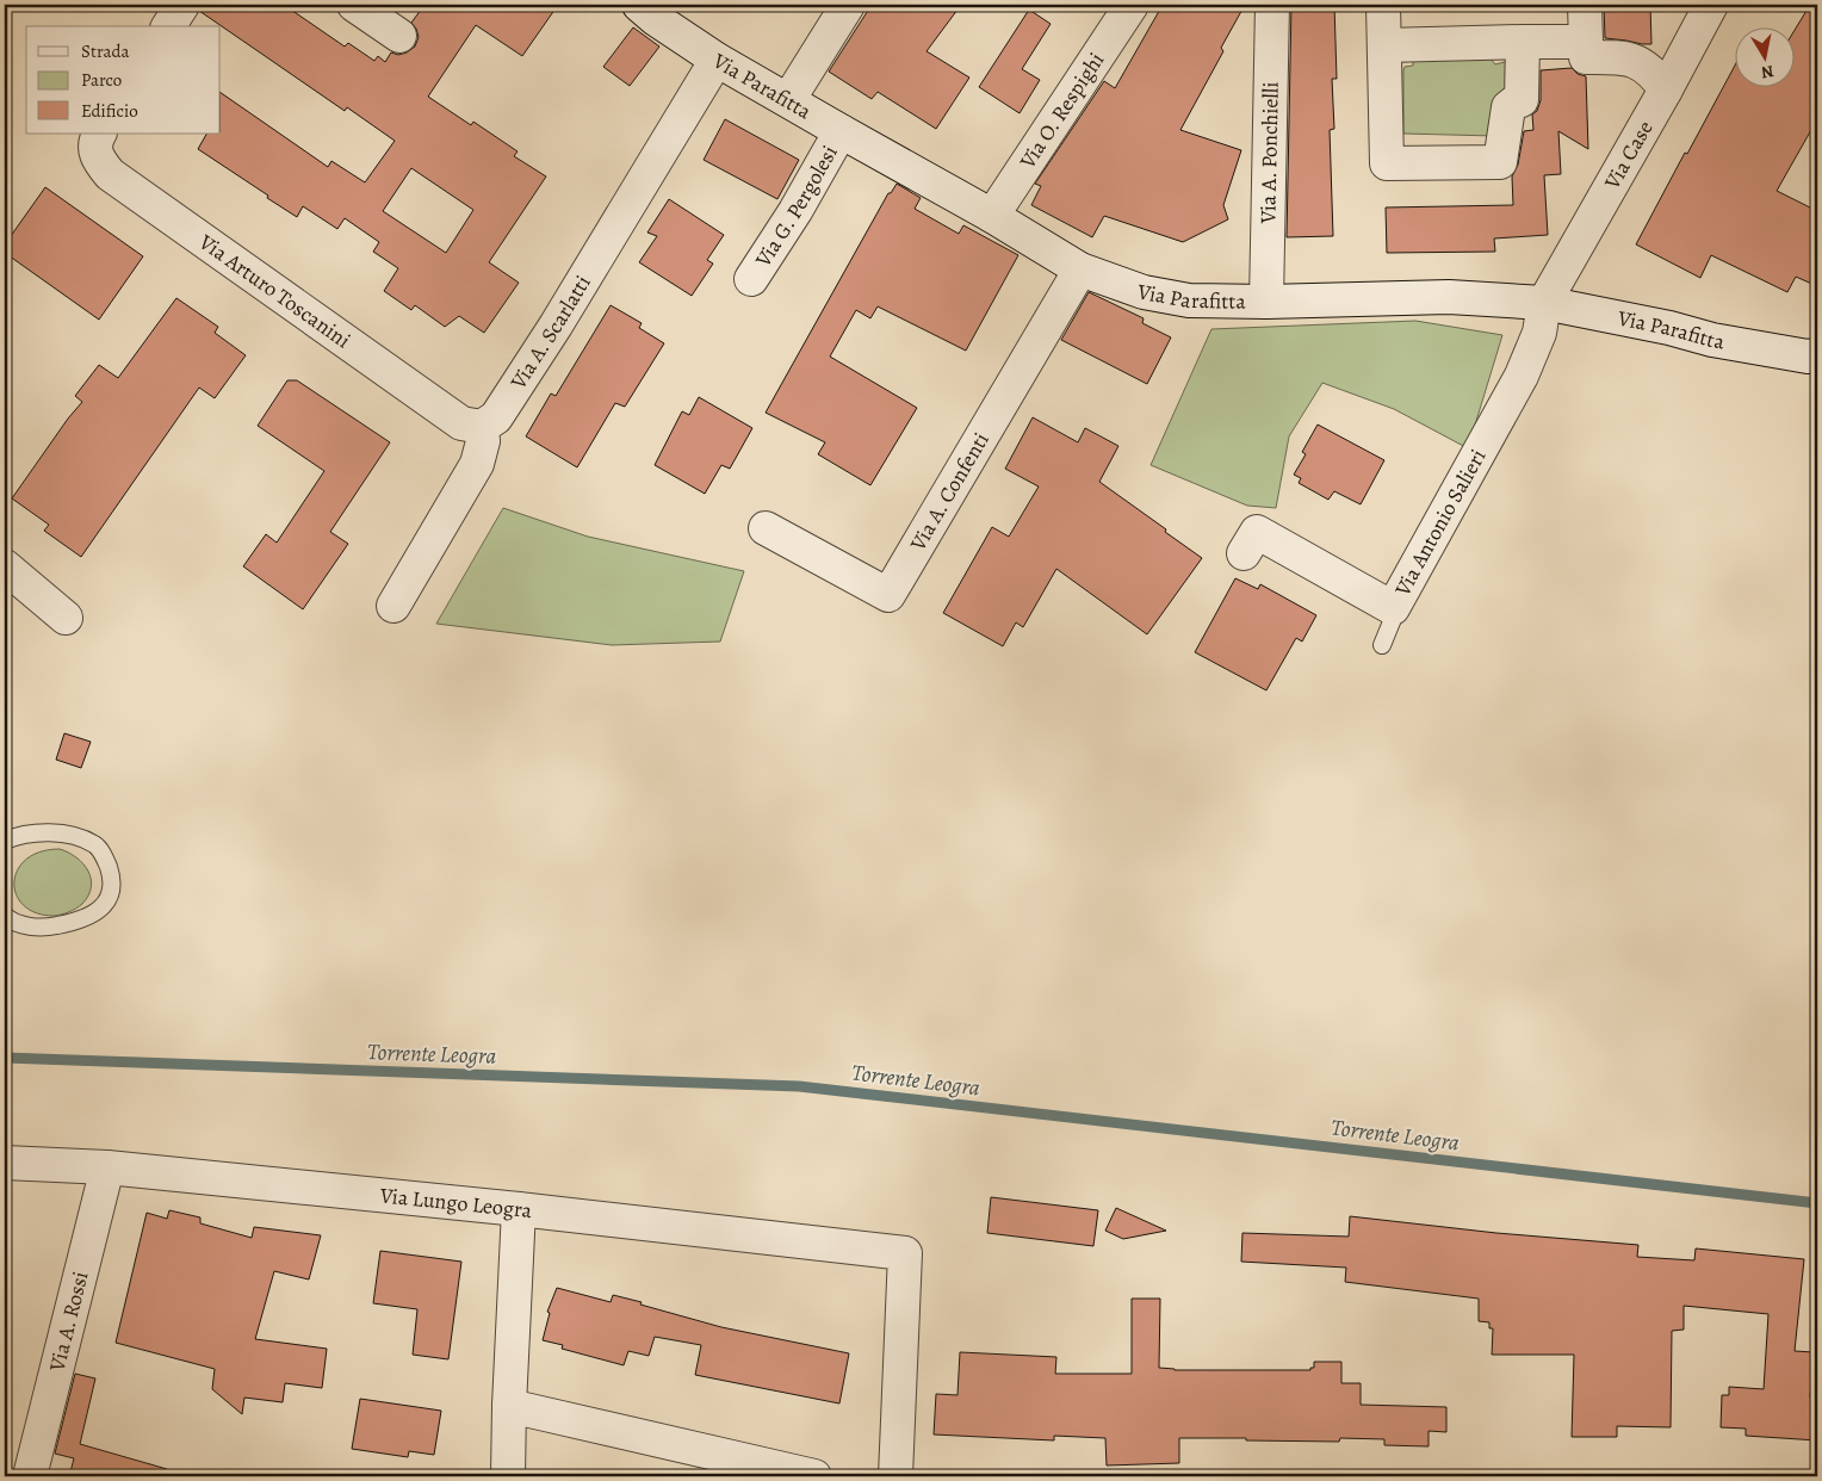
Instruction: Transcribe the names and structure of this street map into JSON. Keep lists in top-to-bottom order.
{
  "streets": {
    "street": [
      "Via Parafitta",
      "Via O. Respighi",
      "Via A. Ponchielli",
      "Via Case",
      "Via G. Pergolesi",
      "Via Arturo Toscanini",
      "Via A. Scarlatti",
      "Via A. Confenti",
      "Via Antonio Salieri",
      "Via Lungo Leogra",
      "Via A. Rossi"
    ]
  },
  "crossings": [
    ["Via Parafitta", "Via O. Respighi"],
    ["Via Parafitta", "Via A. Ponchielli"],
    ["Via Parafitta", "Via Case"],
    ["Via Parafitta", "Via G. Pergolesi"],
    ["Via Parafitta", "Via A. Scarlatti"],
    ["Via Parafitta", "Via A. Confenti"],
    ["Via Parafitta", "Via Antonio Salieri"],
    ["Via Case", "Via Antonio Salieri"],
    ["Via Arturo Toscanini", "Via A. Scarlatti"],
    ["Via Lungo Leogra", "Via A. Rossi"]
  ],
  "water": ["Torrente Leogra"],
  "legend": ["Strada", "Parco", "Edificio"],
  "north": "bottom"
}
